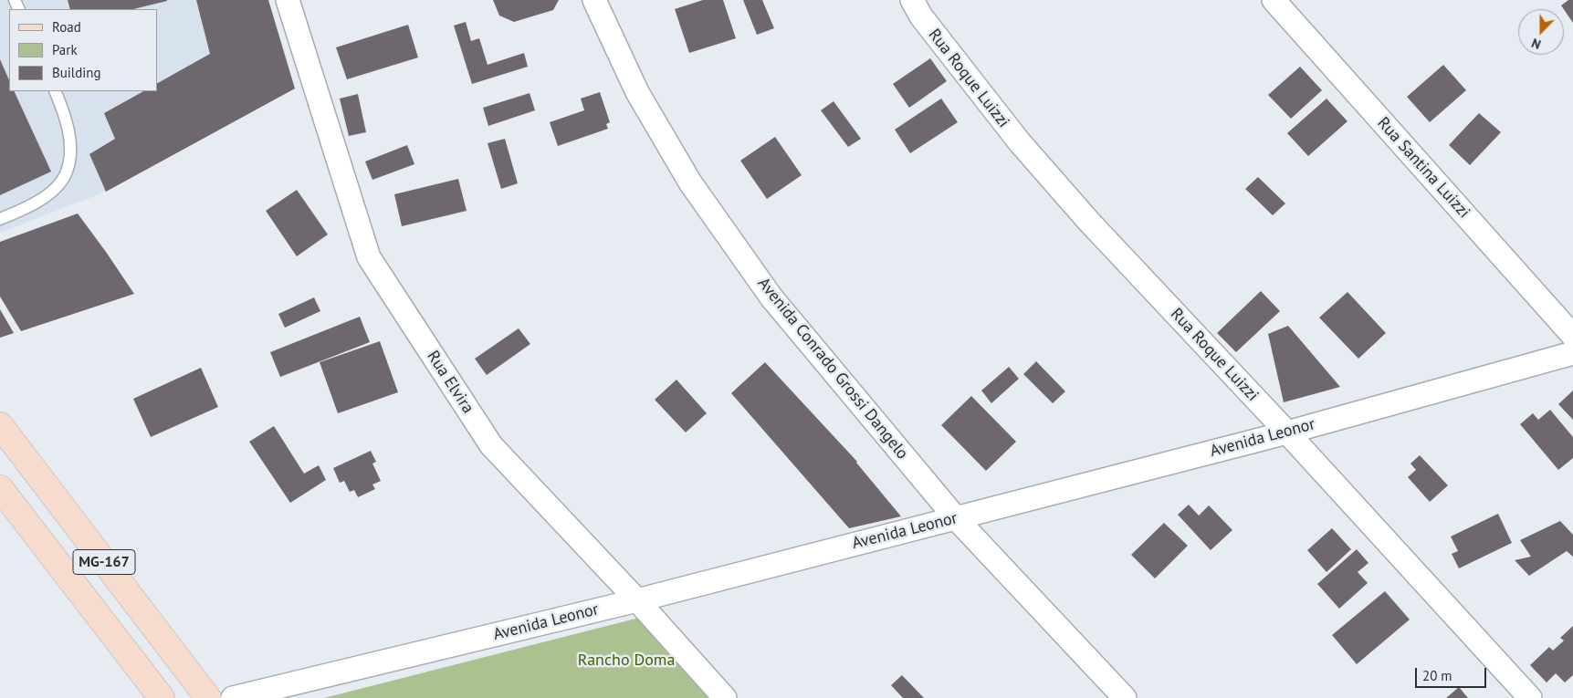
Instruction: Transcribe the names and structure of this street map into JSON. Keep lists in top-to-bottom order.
{
  "streets": {
    "main road": ["MG-167"],
    "street": [
      "Rua Roque Luizzi",
      "Rua Santina Luizzi",
      "Avenida Conrado Grossi Dangelo",
      "Rua Elvira",
      "Avenida Leonor"
    ]
  },
  "crossings": [
    ["Rua Roque Luizzi", "Avenida Leonor"],
    ["Avenida Conrado Grossi Dangelo", "Avenida Leonor"],
    ["Rua Elvira", "Avenida Leonor"]
  ],
  "parks": ["Rancho Doma"],
  "legend": ["Road", "Park", "Building"],
  "scale_bar": "20 m",
  "north": "bottom"
}
